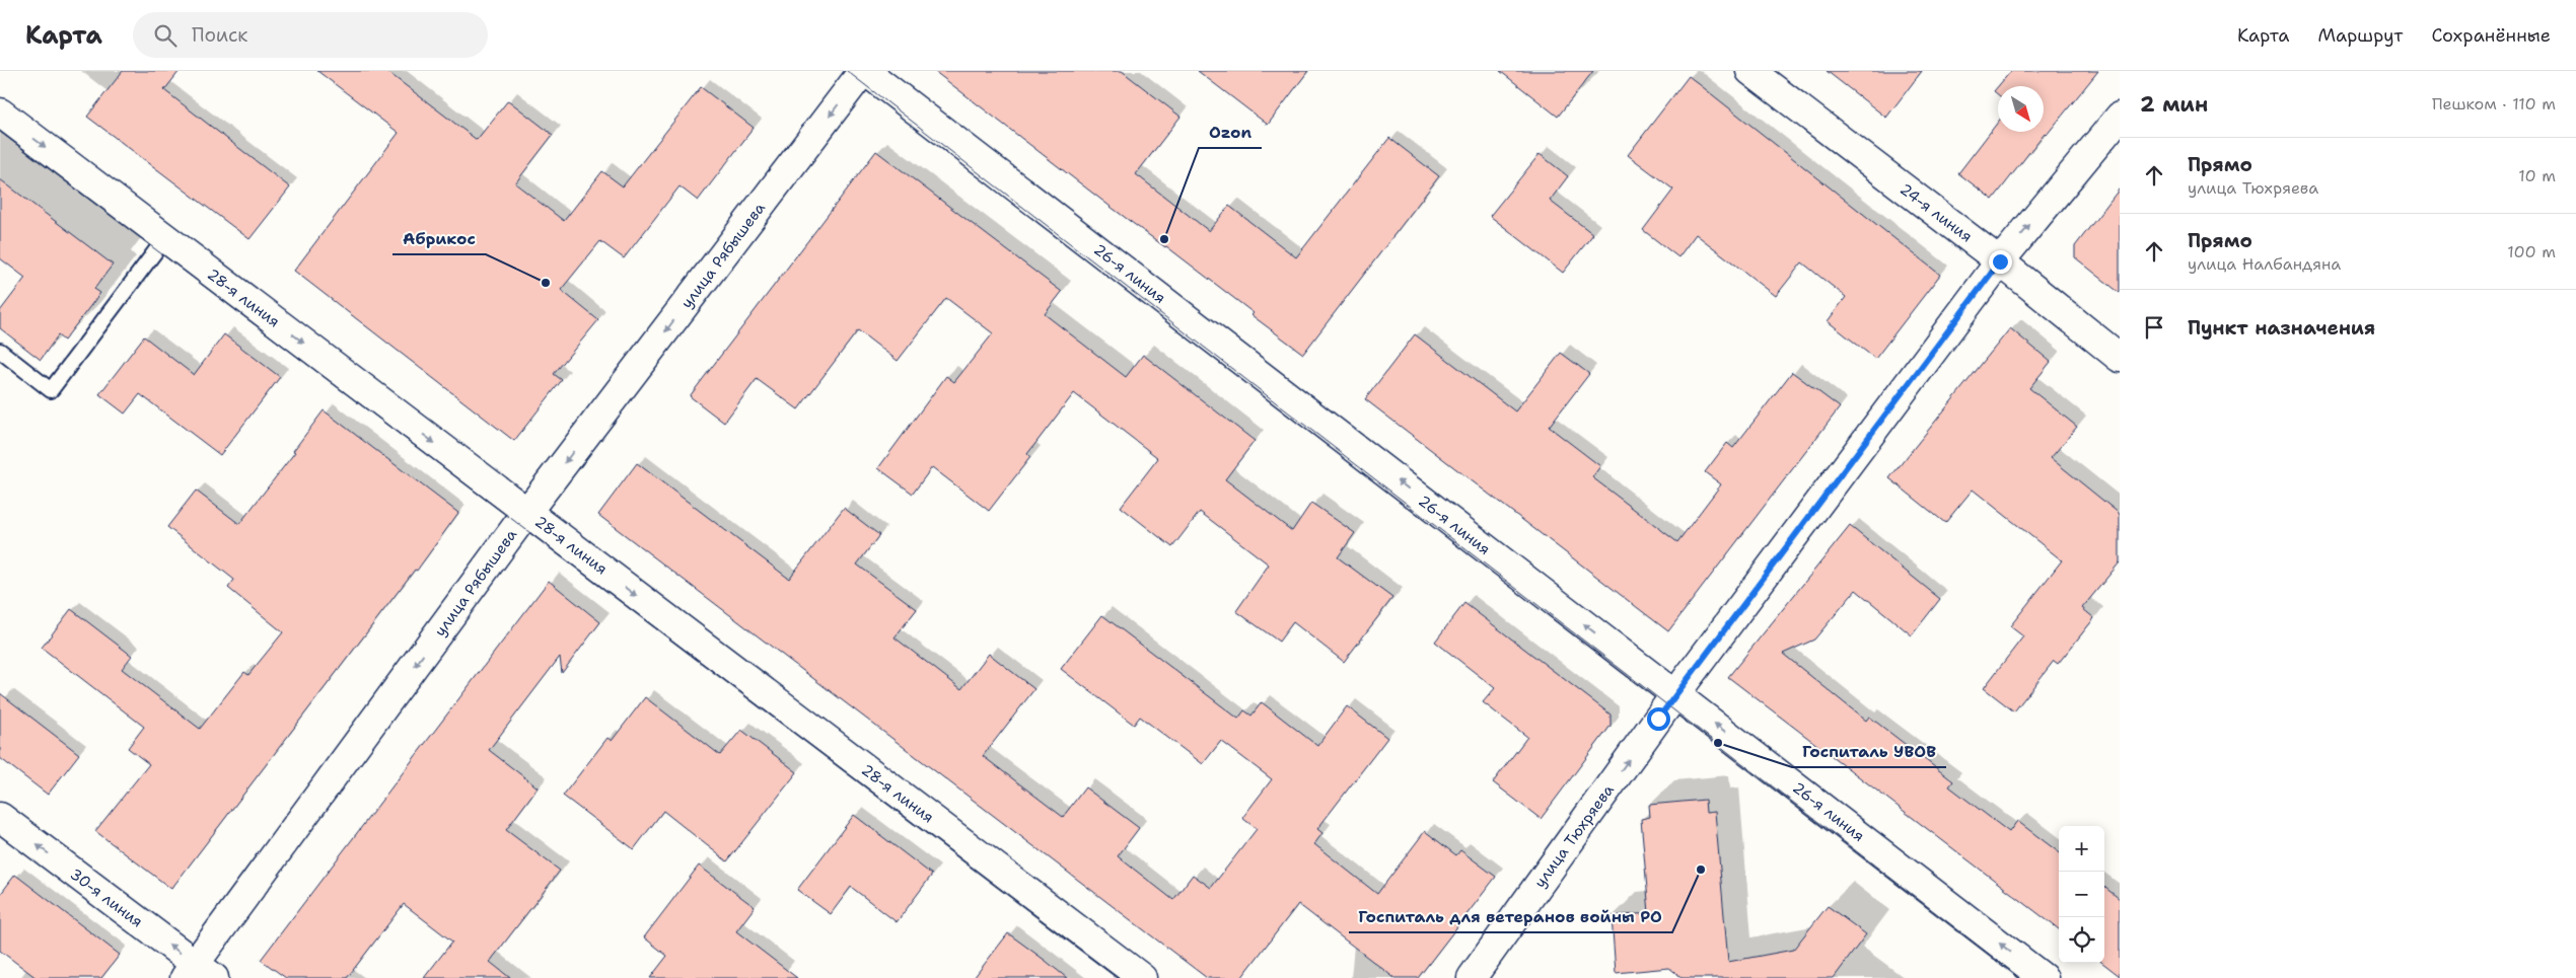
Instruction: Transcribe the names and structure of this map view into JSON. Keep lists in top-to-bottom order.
{
  "streets": {
    "street": [
      "24-я линия",
      "улица Рябышева",
      "26-я линия",
      "28-я линия",
      "улица Тюхряева",
      "30-я линия"
    ]
  },
  "crossings": [
    ["24-я линия", "улица Тюхряева"],
    ["улица Рябышева", "26-я линия"],
    ["улица Рябышева", "28-я линия"],
    ["улица Рябышева", "30-я линия"],
    ["26-я линия", "улица Тюхряева"]
  ],
  "one_way": [
    "улица Рябышева",
    "26-я линия",
    "28-я линия",
    "улица Тюхряева",
    "30-я линия"
  ],
  "places": [
    "Ozon",
    "Абрикос",
    "Госпиталь УВОВ",
    "Госпиталь для ветеранов войны РО"
  ],
  "north": "bottom right",
  "page": {
    "header": "Карта",
    "search": "Поиск",
    "nav": ["Карта", "Маршрут", "Сохранённые"],
    "heading": ["2 мин", "Пешком · 110 m"],
    "list": [
      ["Прямо", "улица Тюхряева", "10 m"],
      ["Прямо", "улица Налбандяна", "100 m"],
      "Пункт назначения"
    ],
    "map_buttons": ["+", "−"]
  }
}
